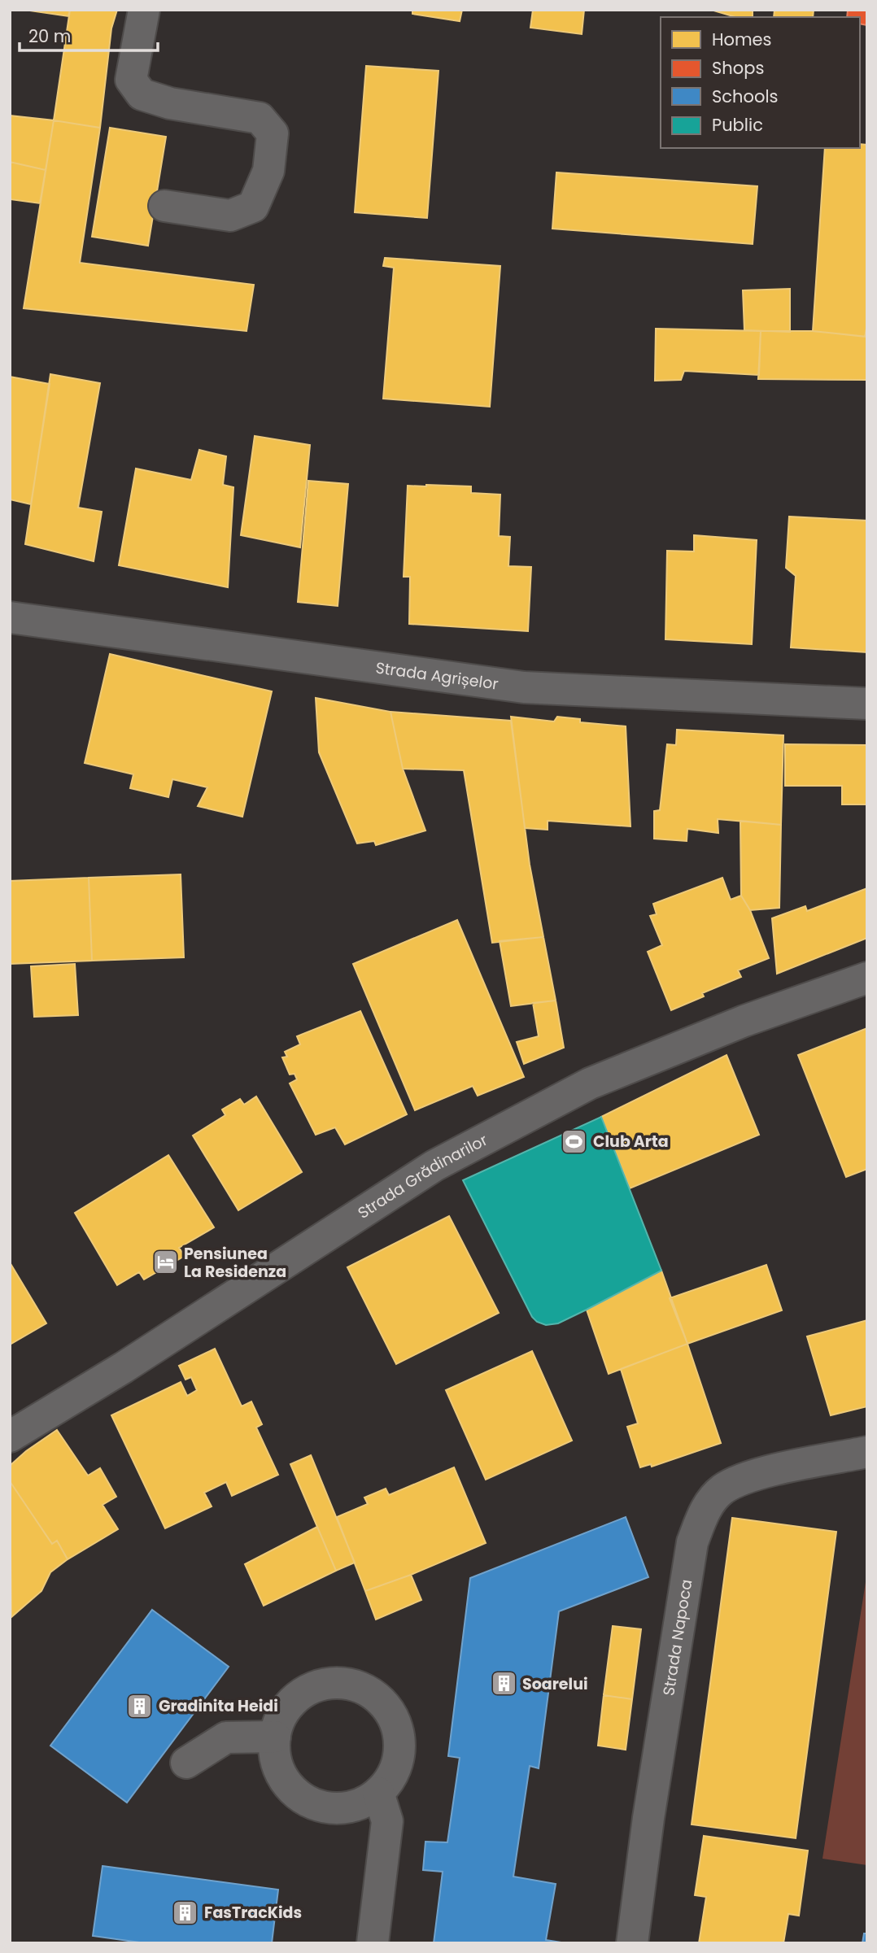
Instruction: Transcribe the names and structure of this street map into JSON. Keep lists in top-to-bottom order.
{
  "streets": {
    "street": ["Strada Agrișelor", "Strada Grădinarilor", "Strada Napoca"]
  },
  "places": {
    "sports": ["Club Arta"],
    "hotel": ["Pensiunea La Residenza"],
    "building": ["Soarelui", "Gradinita Heidi", "FasTracKids"]
  },
  "legend": [
    "Homes",
    "Shops",
    "Schools",
    "Public"
  ],
  "scale_bar": "20 m"
}
